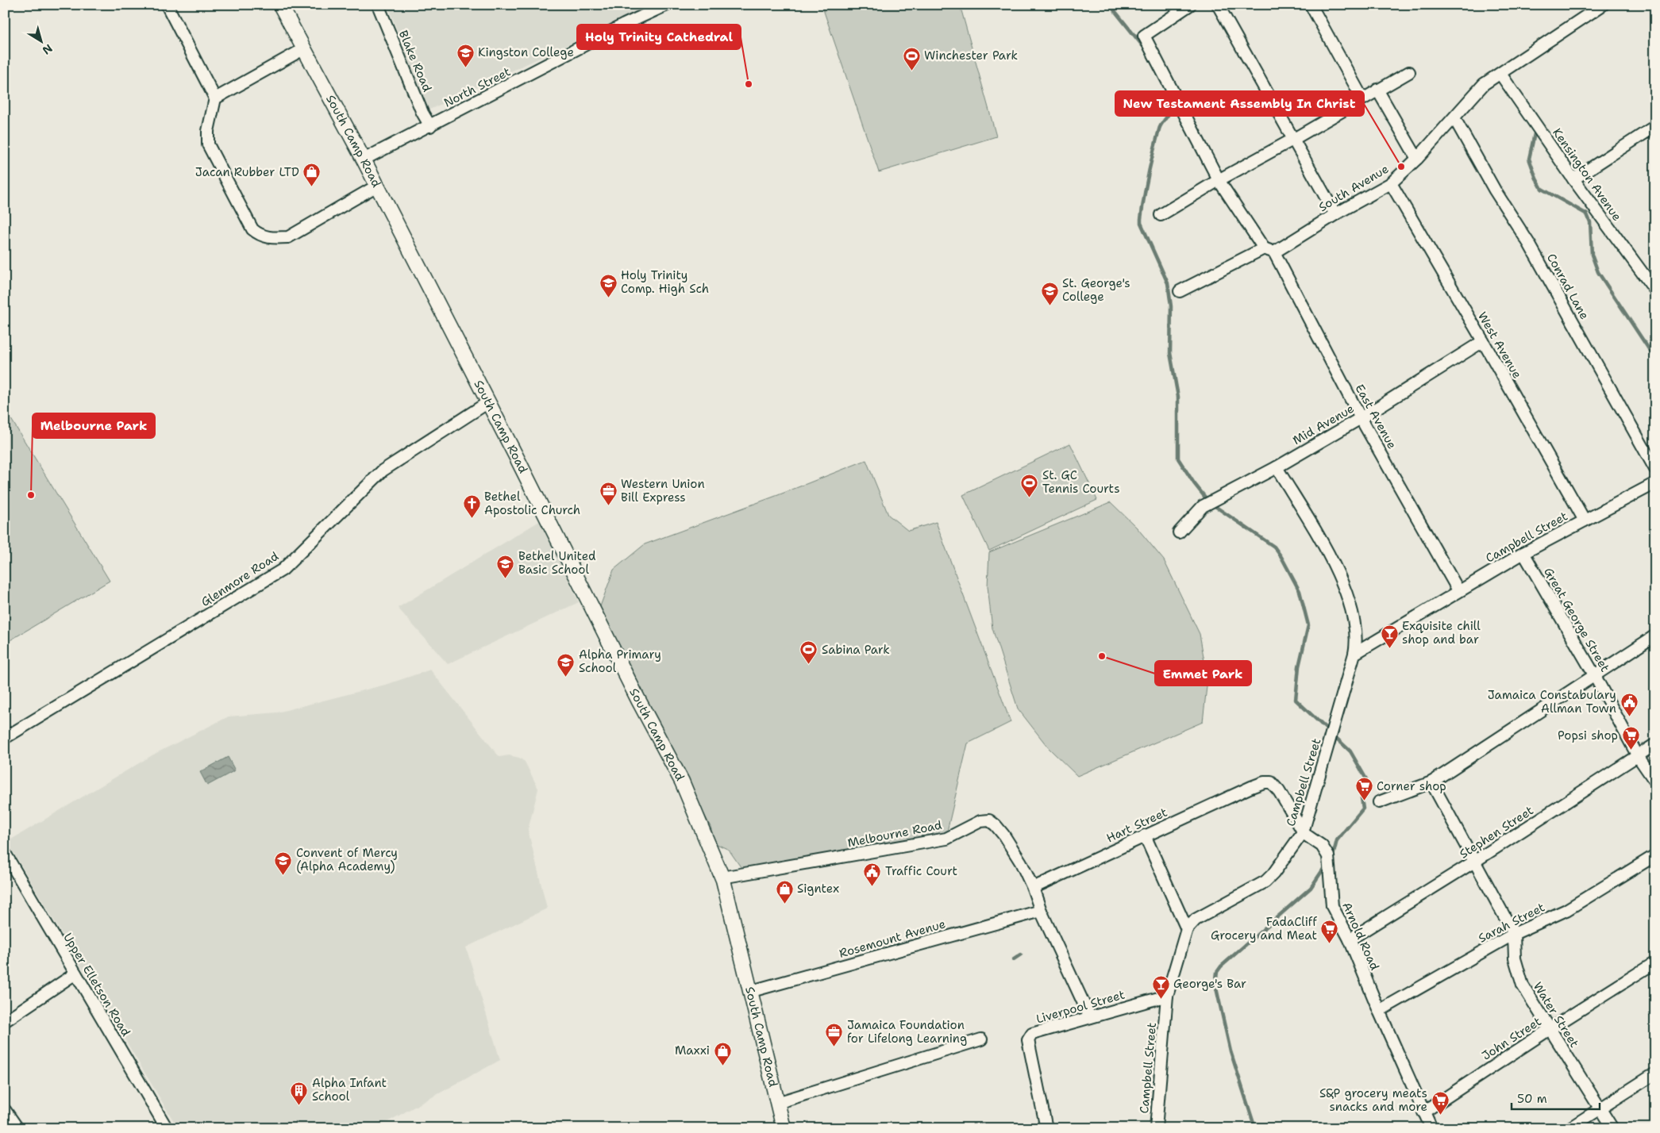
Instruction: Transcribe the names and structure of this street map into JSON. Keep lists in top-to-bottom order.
{
  "streets": {
    "main road": ["South Camp Road"],
    "street": [
      "Blake Road",
      "North Street",
      "Kensington Avenue",
      "South Avenue",
      "Conrad Lane",
      "West Avenue",
      "East Avenue",
      "Mid Avenue",
      "Campbell Street",
      "Glenmore Road",
      "Great George Street",
      "Hart Street",
      "Stephen Street",
      "Melbourne Road",
      "Sarah Street",
      "Arnold Road",
      "Rosemount Avenue",
      "Upper Elletson Road",
      "Liverpool Street",
      "Water Street",
      "John Street"
    ]
  },
  "crossings": [
    ["Blake Road", "North Street"],
    ["North Street", "South Camp Road"],
    ["South Camp Road", "Glenmore Road"],
    ["South Camp Road", "Melbourne Road"],
    ["South Camp Road", "Rosemount Avenue"],
    ["Kensington Avenue", "South Avenue"],
    ["South Avenue", "Conrad Lane"],
    ["South Avenue", "West Avenue"],
    ["South Avenue", "East Avenue"],
    ["West Avenue", "Mid Avenue"],
    ["West Avenue", "Campbell Street"],
    ["East Avenue", "Mid Avenue"],
    ["East Avenue", "Campbell Street"],
    ["Campbell Street", "Great George Street"],
    ["Campbell Street", "Arnold Road"],
    ["Campbell Street", "Liverpool Street"],
    ["Great George Street", "Stephen Street"],
    ["Hart Street", "Melbourne Road"],
    ["Hart Street", "Arnold Road"],
    ["Stephen Street", "Arnold Road"],
    ["Stephen Street", "Water Street"],
    ["Melbourne Road", "Rosemount Avenue"],
    ["Melbourne Road", "Liverpool Street"],
    ["Sarah Street", "Arnold Road"],
    ["Sarah Street", "Water Street"],
    ["Arnold Road", "John Street"],
    ["Water Street", "John Street"]
  ],
  "places": {
    "school or university": [
      "Kingston College",
      "Holy Trinity Comp. High Sch",
      "St. George's College",
      "Bethel United Basic School",
      "Alpha Primary School",
      "Convent of Mercy (Alpha Academy)"
    ],
    "sports": ["Winchester Park", "St. GC Tennis Courts", "Sabina Park"],
    "other": [
      "Holy Trinity Cathedral",
      "New Testament Assembly In Christ",
      "Melbourne Park",
      "Emmet Park"
    ],
    "shop": ["Jacan Rubber LTD", "Signtex", "Maxxi"],
    "office": ["Western Union Bill Express", "Jamaica Foundation for Lifelong Learning"],
    "church": ["Bethel Apostolic Church"],
    "bar": ["Exquisite chill shop and bar", "George's Bar"],
    "public building": ["Jamaica Constabulary Allman Town", "Traffic Court"],
    "supermarket": [
      "Popsi shop",
      "Corner shop",
      "FadaCliff Grocery and Meat",
      "S&P grocery meats snacks and more"
    ],
    "building": ["Alpha Infant School"]
  },
  "scale_bar": "50 m",
  "north": "bottom right"
}
